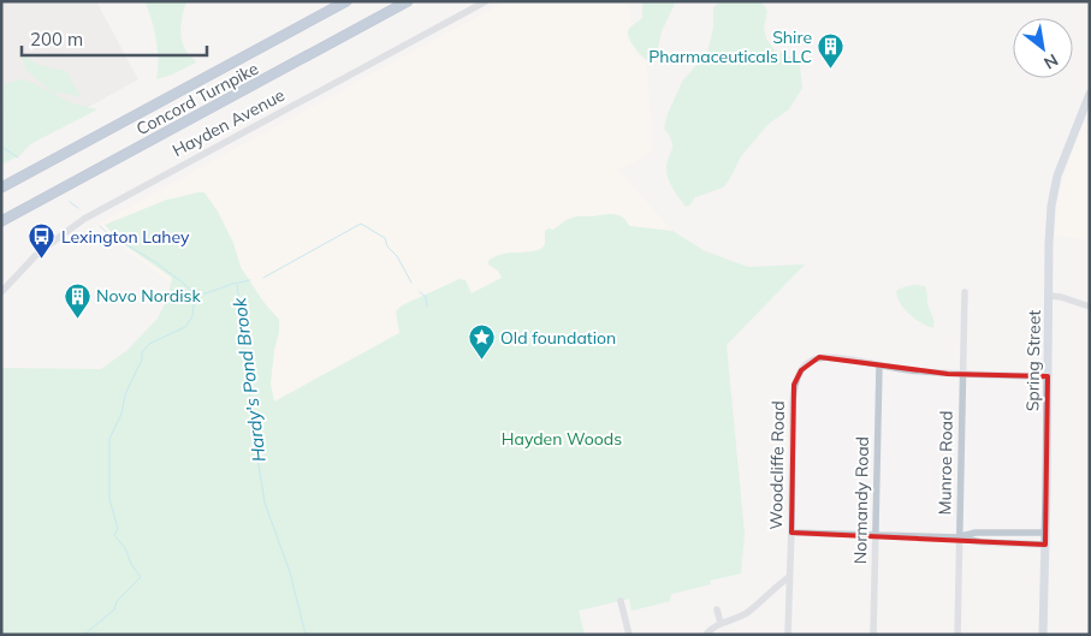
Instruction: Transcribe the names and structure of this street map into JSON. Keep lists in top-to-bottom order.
{
  "streets": {
    "highway": ["Concord Turnpike"],
    "main road": ["Spring Street"],
    "street": [
      "Hayden Avenue",
      "Munroe Road",
      "Woodcliffe Road",
      "Normandy Road"
    ]
  },
  "crossings": [
    ["Spring Street", "Woodcliffe Road"],
    ["Munroe Road", "Woodcliffe Road"],
    ["Woodcliffe Road", "Normandy Road"]
  ],
  "water": ["Hardy's Pond Brook"],
  "parks": ["Hayden Woods"],
  "places": {
    "building": ["Shire Pharmaceuticals LLC", "Novo Nordisk"],
    "bus stop": ["Lexington Lahey"],
    "place": ["Old foundation"]
  },
  "scale_bar": "200 m",
  "north": "bottom right"
}
